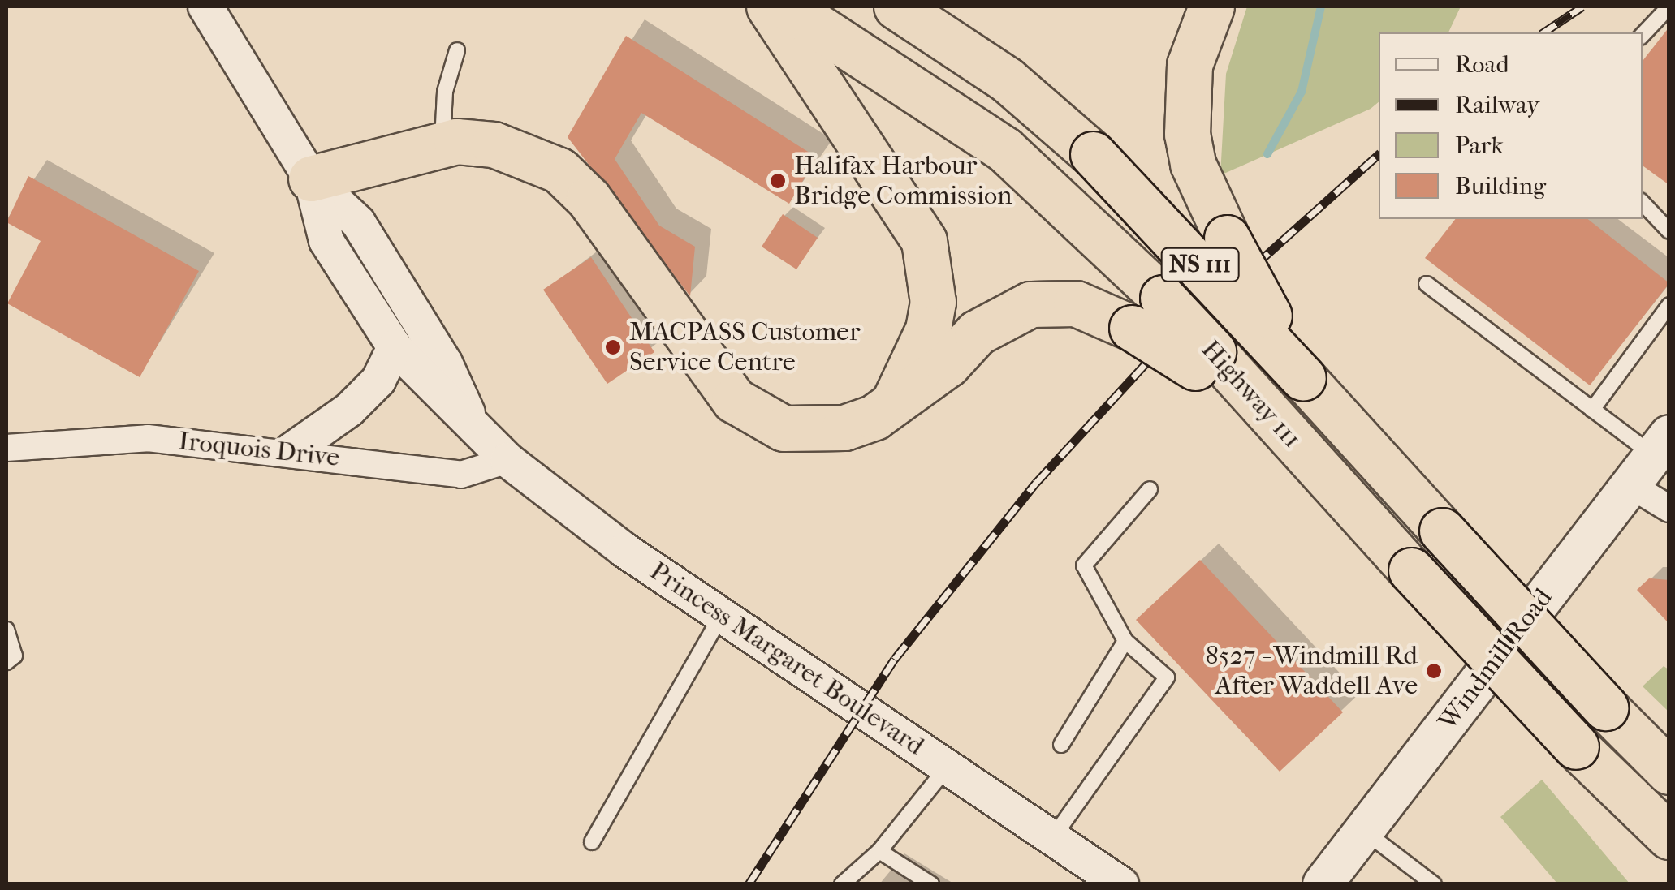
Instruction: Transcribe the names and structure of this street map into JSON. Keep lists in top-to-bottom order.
{
  "streets": {
    "highway": ["NS 111", "Highway 111"],
    "main road": ["Windmill Road"],
    "street": ["Iroquois Drive", "Princess Margaret Boulevard"]
  },
  "crossings": [
    ["Iroquois Drive", "Princess Margaret Boulevard"]
  ],
  "places": ["Halifax Harbour Bridge Commission", "MACPASS Customer Service Centre", "8527 - Windmill Rd After Waddell Ave"],
  "legend": [
    "Road",
    "Railway",
    "Park",
    "Building"
  ]
}
